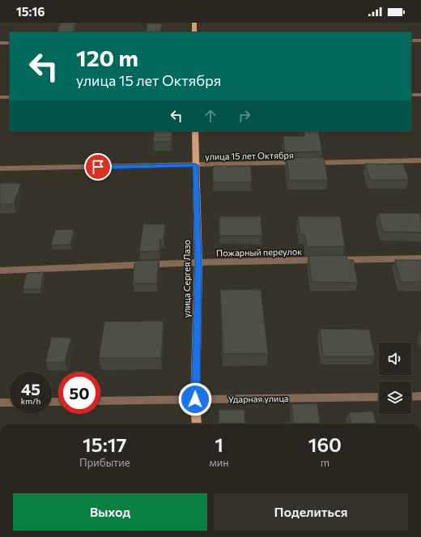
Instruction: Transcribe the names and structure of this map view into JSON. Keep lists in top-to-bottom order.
{
  "streets": {
    "main road": ["улица Сергея Лазо"],
    "street": ["улица 15 лет Октября", "Пожарный переулок", "Ударная улица"]
  },
  "crossings": [
    ["улица 15 лет Октября", "улица Сергея Лазо"],
    ["Пожарный переулок", "улица Сергея Лазо"],
    ["улица Сергея Лазо", "Ударная улица"]
  ],
  "page": {
    "status": "15:16",
    "turn": ["120 m", "улица 15 лет Октября"],
    "speed": "45 km/h",
    "limit": "50",
    "eta": [
      "15:17",
      "Прибытие",
      "1",
      "мин",
      "160",
      "m"
    ],
    "buttons": ["Выход", "Поделиться"]
  }
}
